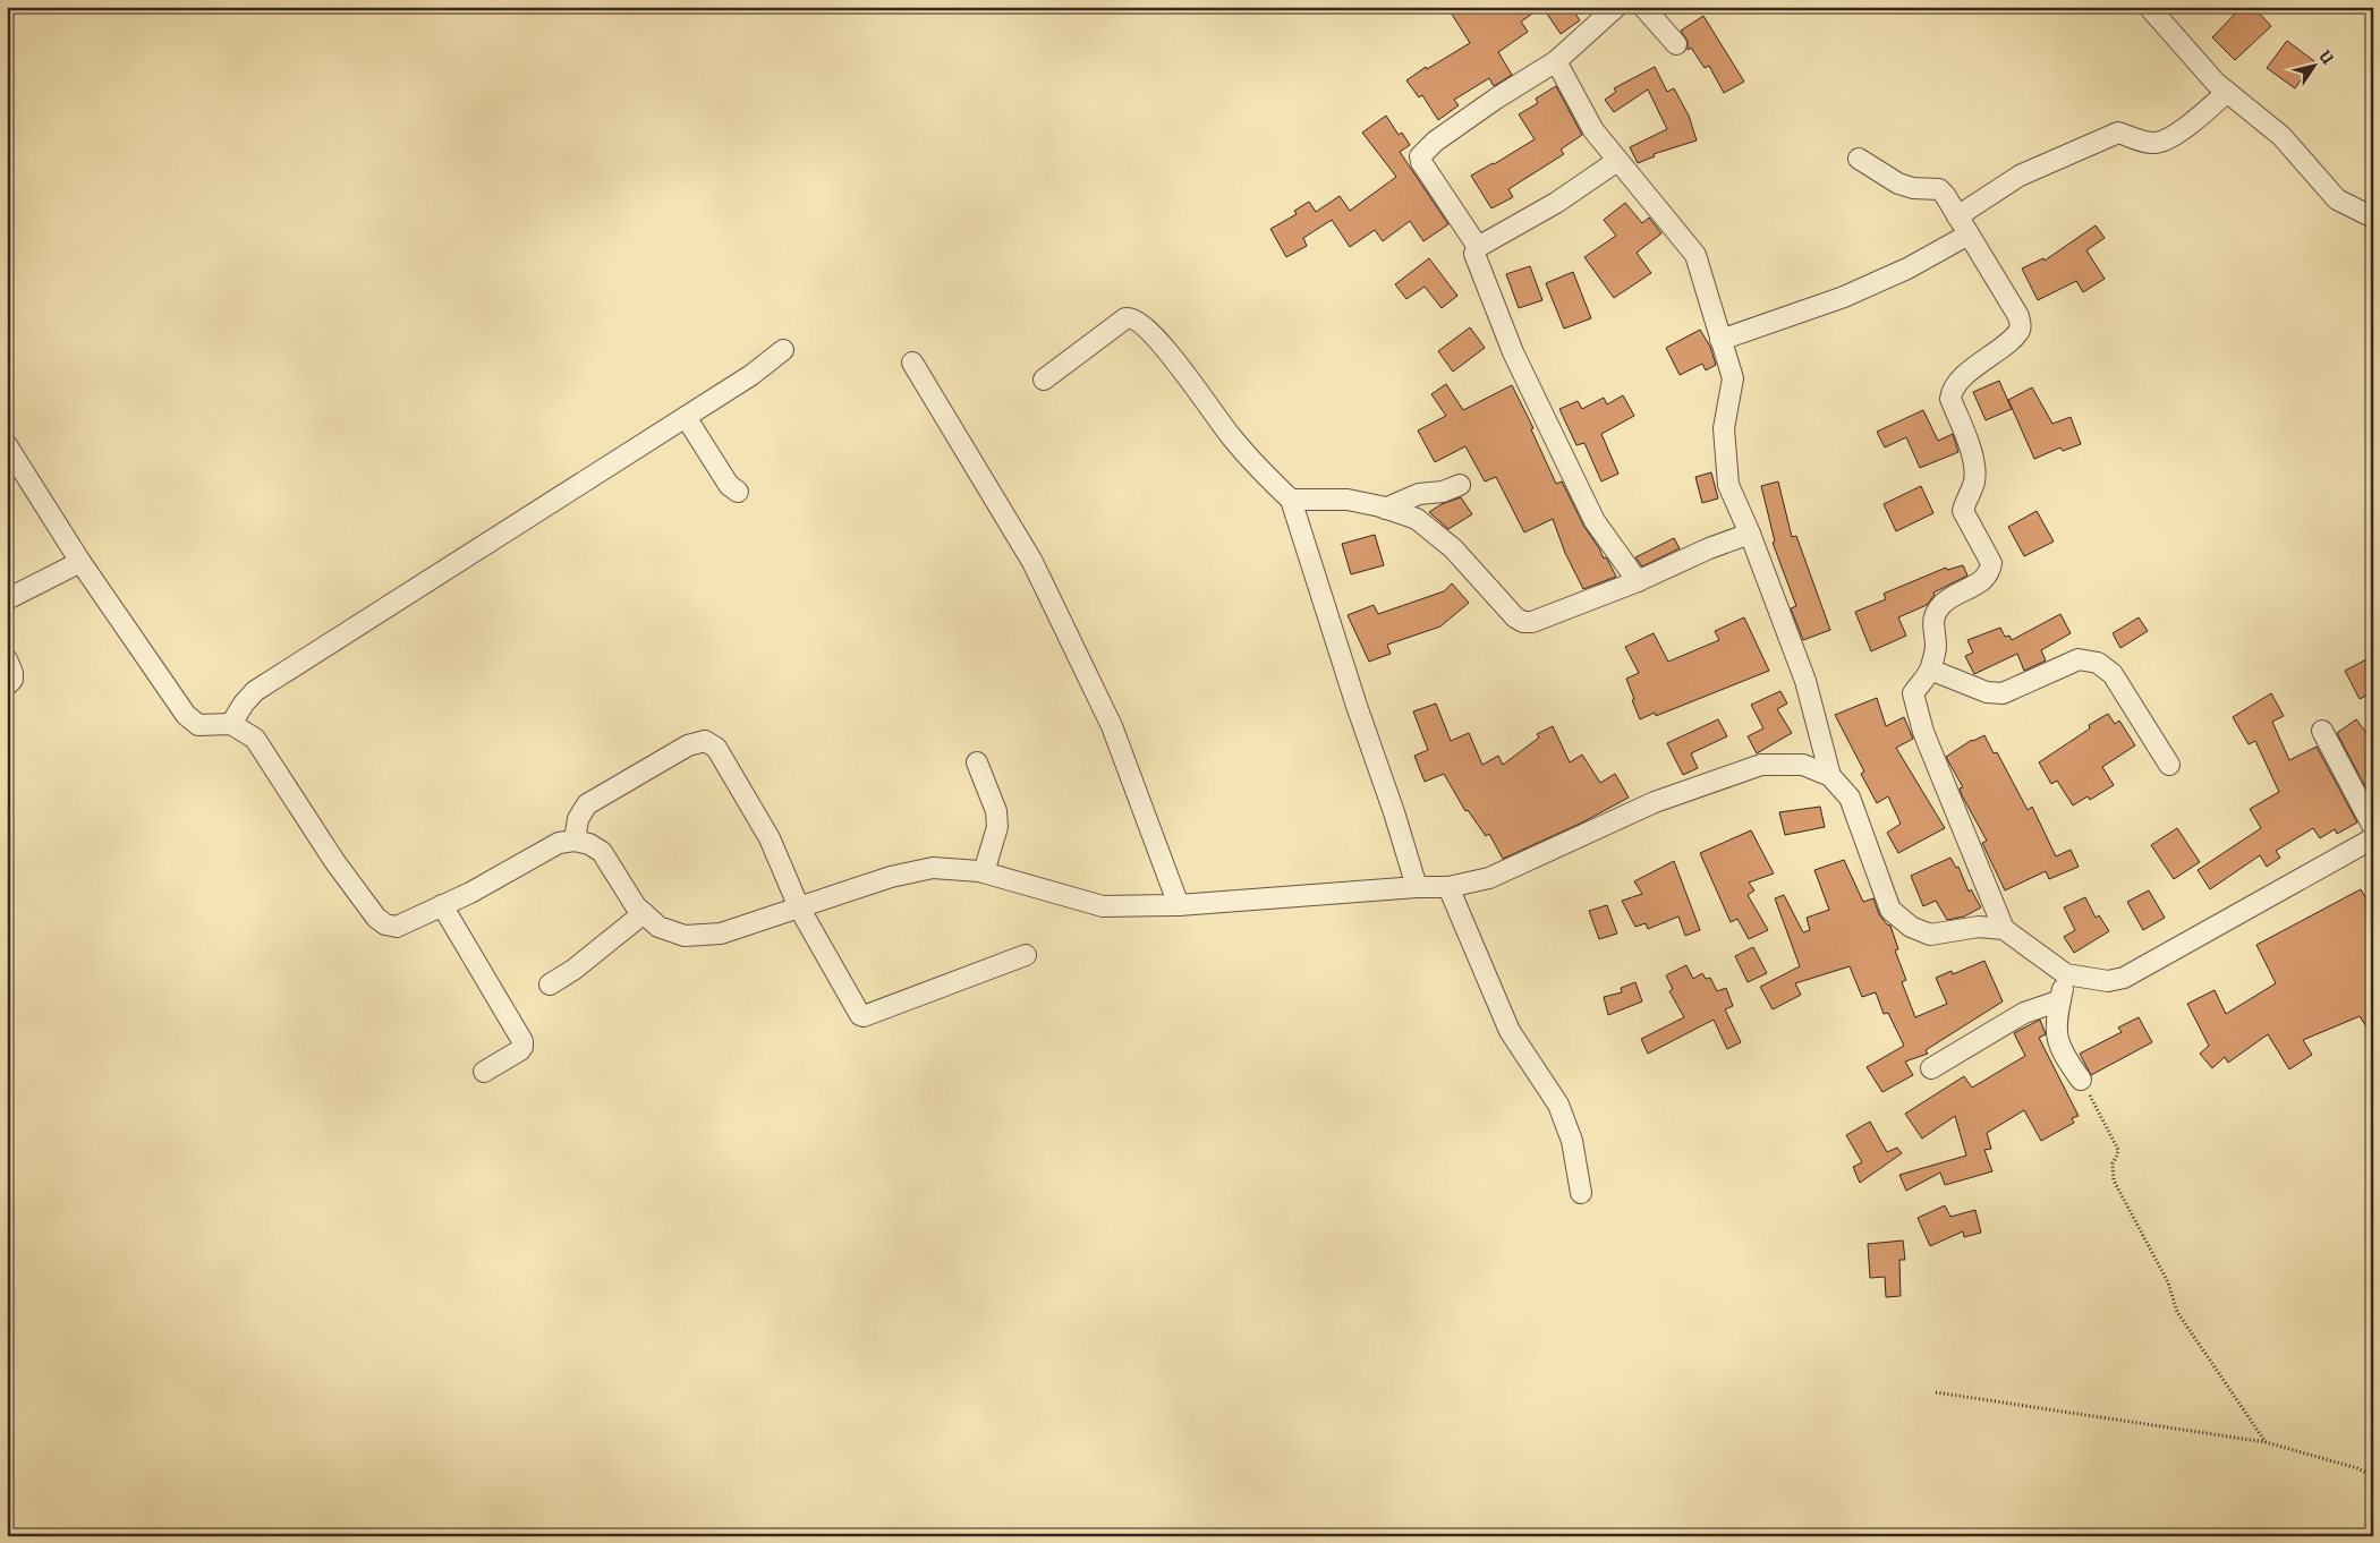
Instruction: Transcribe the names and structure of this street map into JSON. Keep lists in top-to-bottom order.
{
  "north": "top right"
}
